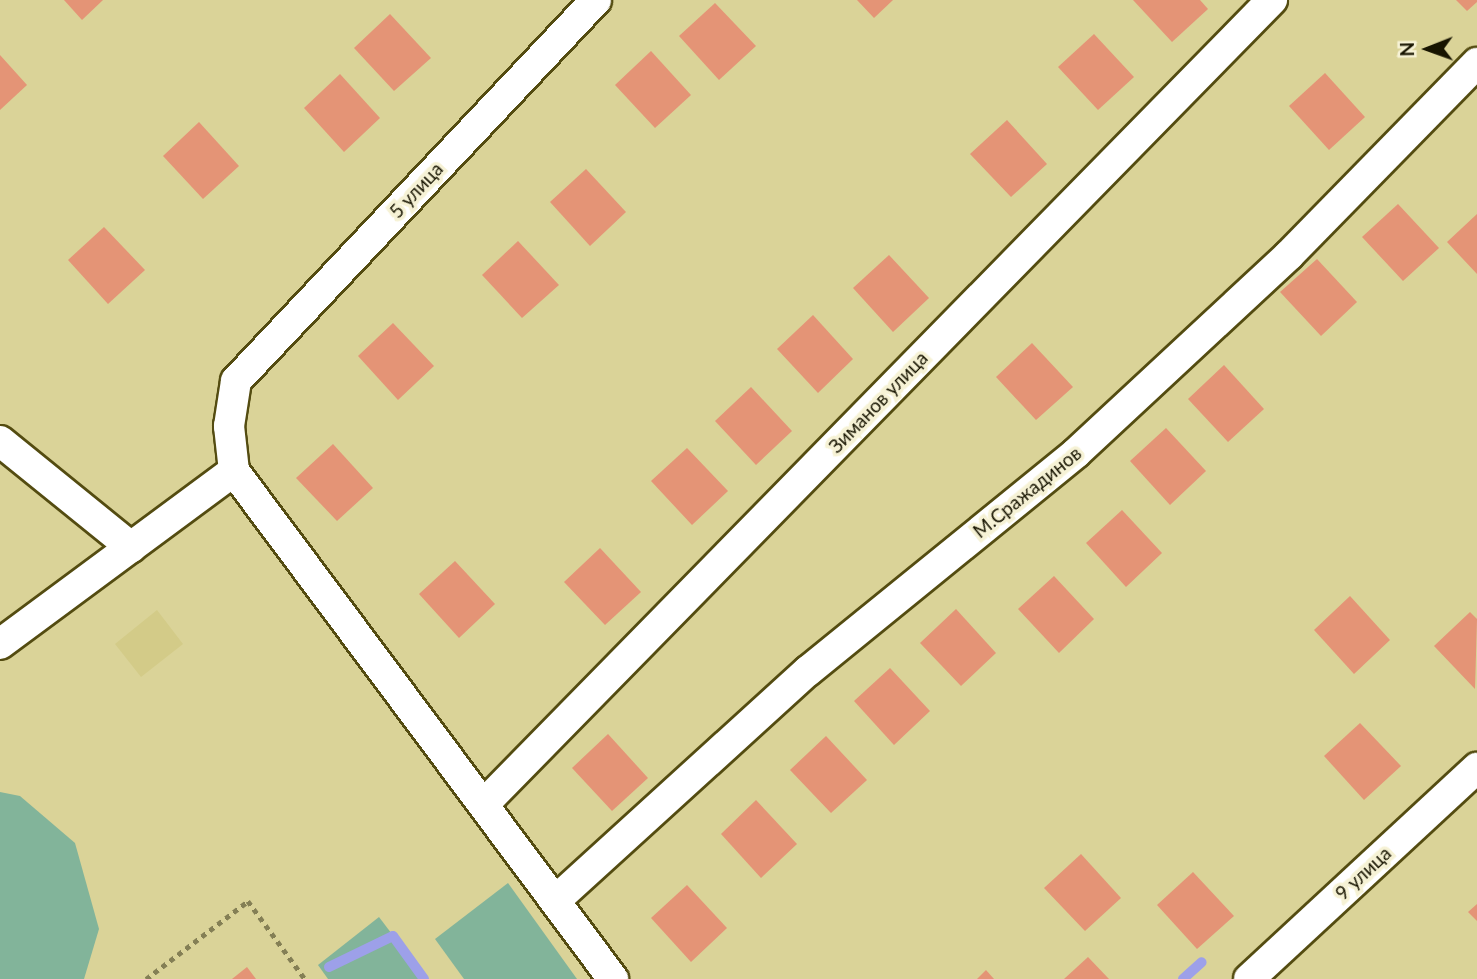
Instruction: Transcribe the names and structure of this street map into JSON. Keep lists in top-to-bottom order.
{
  "streets": {
    "street": [
      "5 улица",
      "Зиманов улица",
      "М.Сражадинов",
      "9 улица"
    ]
  },
  "north": "left"
}
